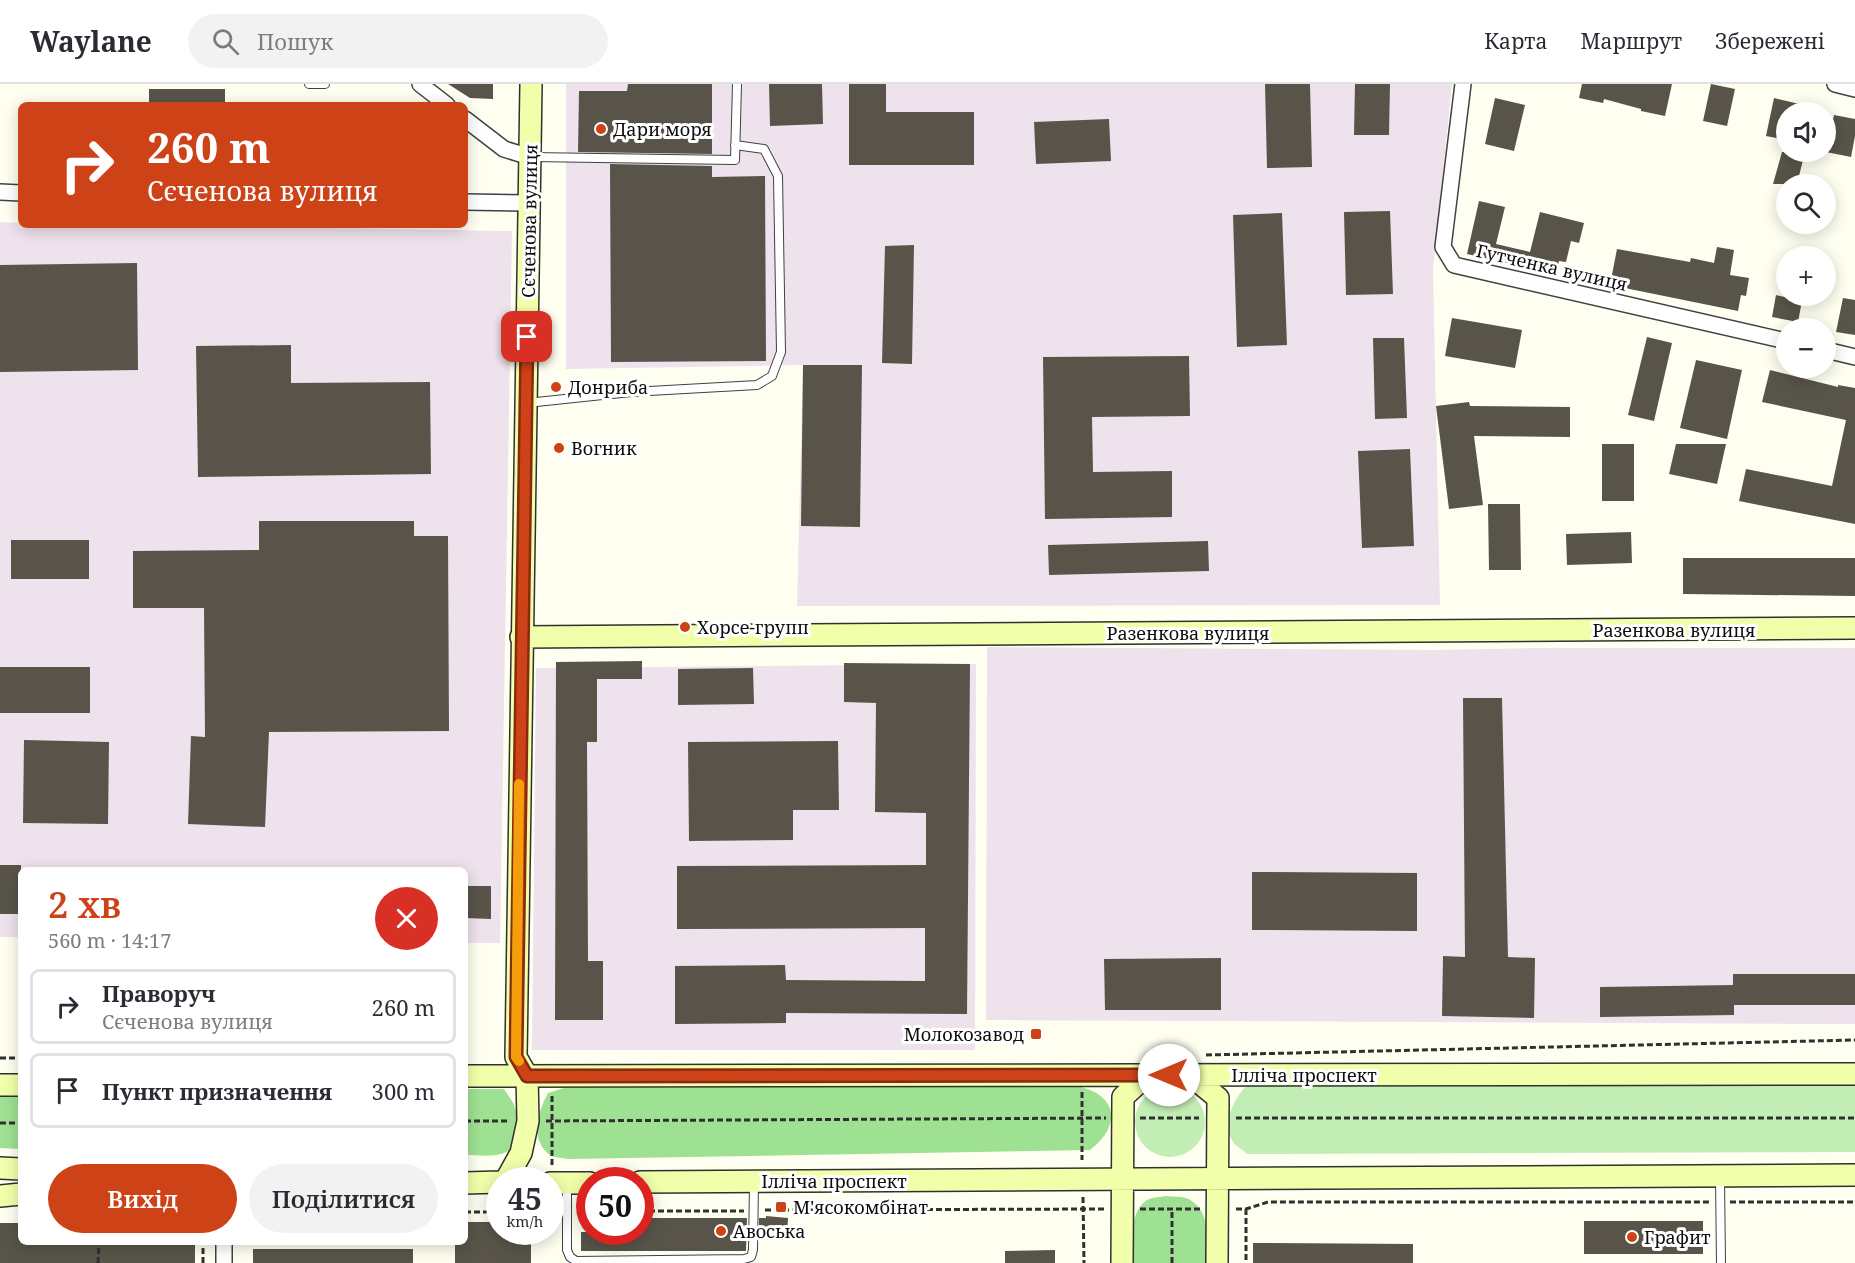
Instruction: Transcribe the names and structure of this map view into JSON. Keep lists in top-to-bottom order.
{
  "streets": {
    "main road": ["Сєченова вулиця", "Разенкова вулиця", "Ілліча проспект"],
    "street": ["Гутченка вулиця"]
  },
  "crossings": [
    ["Сєченова вулиця", "Разенкова вулиця"],
    ["Сєченова вулиця", "Ілліча проспект"]
  ],
  "places": {
    "other": [
      "Дари моря",
      "Донриба",
      "Вогник",
      "Хорсе-групп",
      "Авоська",
      "Графит"
    ],
    "transit": ["Молокозавод", "М'ясокомбінат"]
  },
  "page": {
    "header": "Waylane",
    "search": "Пошук",
    "nav": ["Карта", "Маршрут", "Збережені"],
    "map_buttons": ["+", "−"],
    "turn": ["260 m", "Сєченова вулиця"],
    "heading": ["2 хв", "560 m · 14:17"],
    "list": [
      {
        "name": "Праворуч",
        "note": "Сєченова вулиця",
        "value": "260 m"
      },
      {
        "name": "Пункт призначення",
        "value": "300 m"
      }
    ],
    "buttons": ["Вихід", "Поділитися"],
    "speed": "45 km/h",
    "limit": "50"
  }
}
